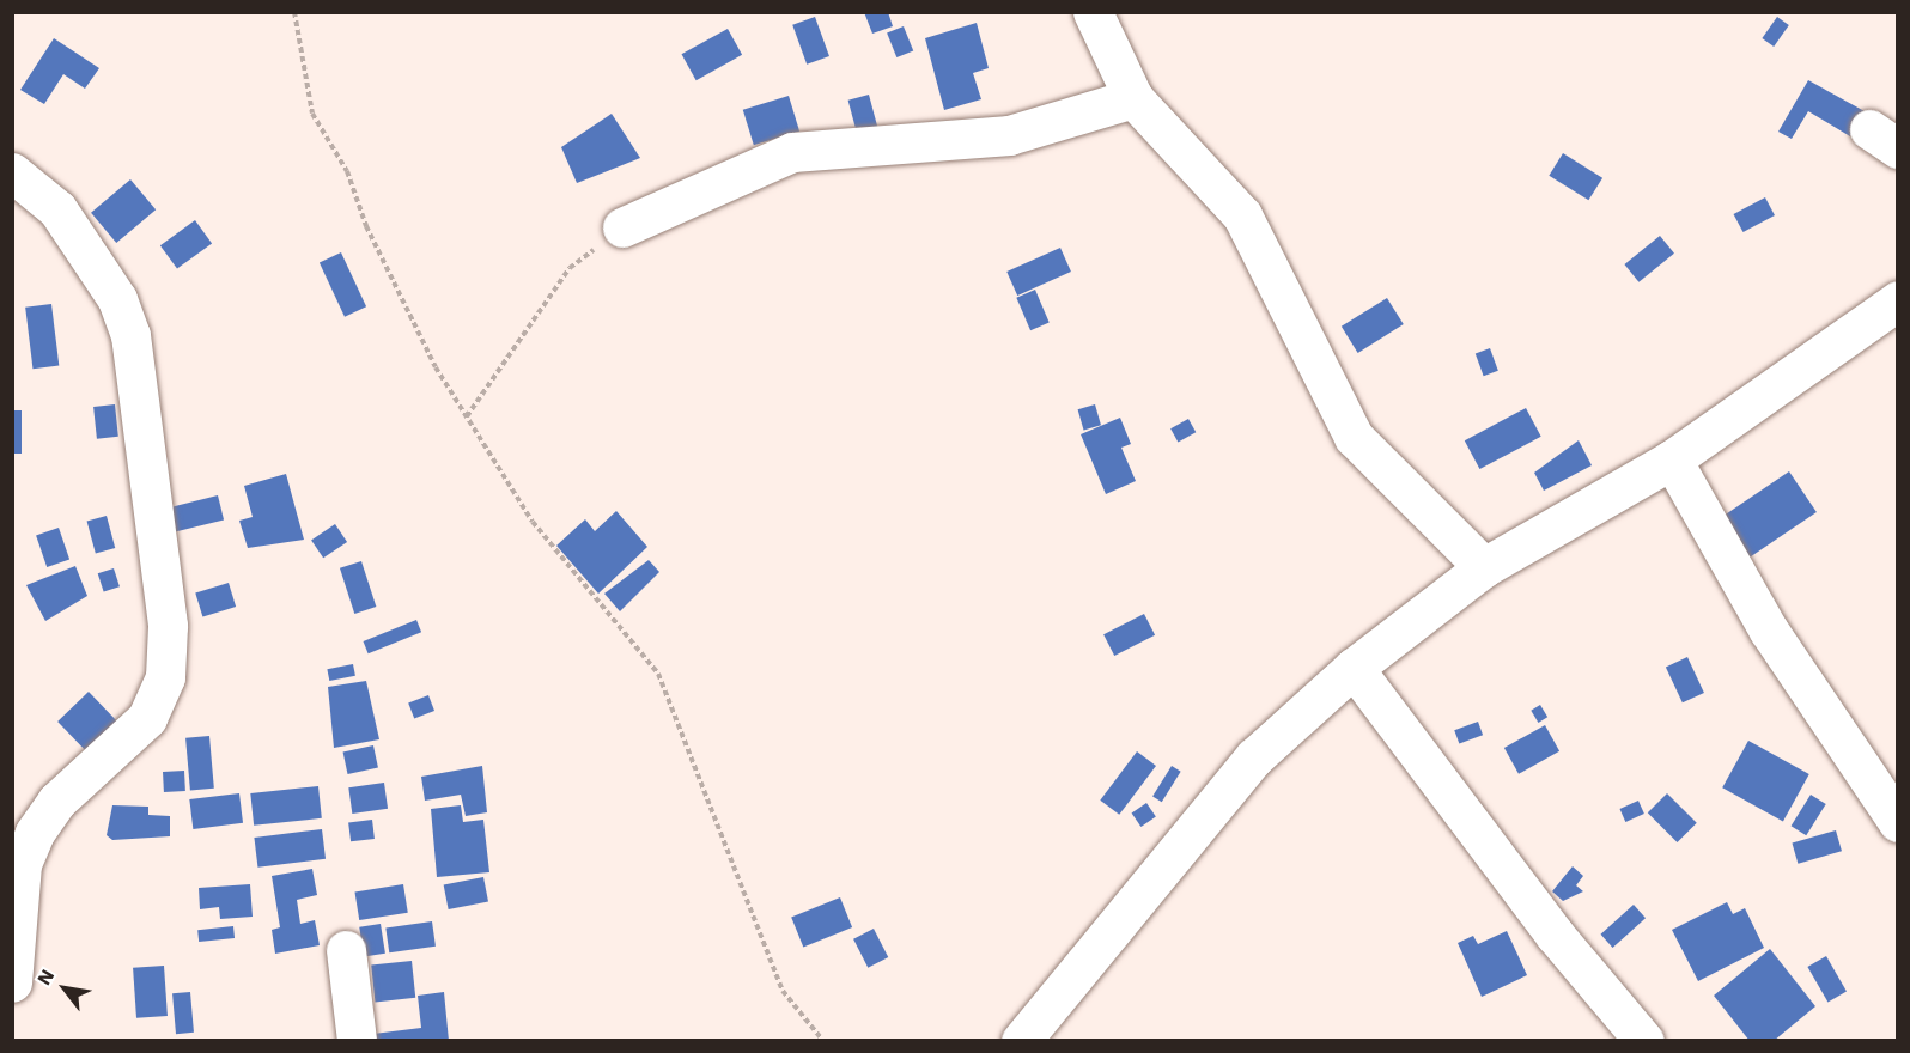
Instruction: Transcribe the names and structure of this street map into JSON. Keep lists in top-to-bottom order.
{
  "north": "top left"
}
